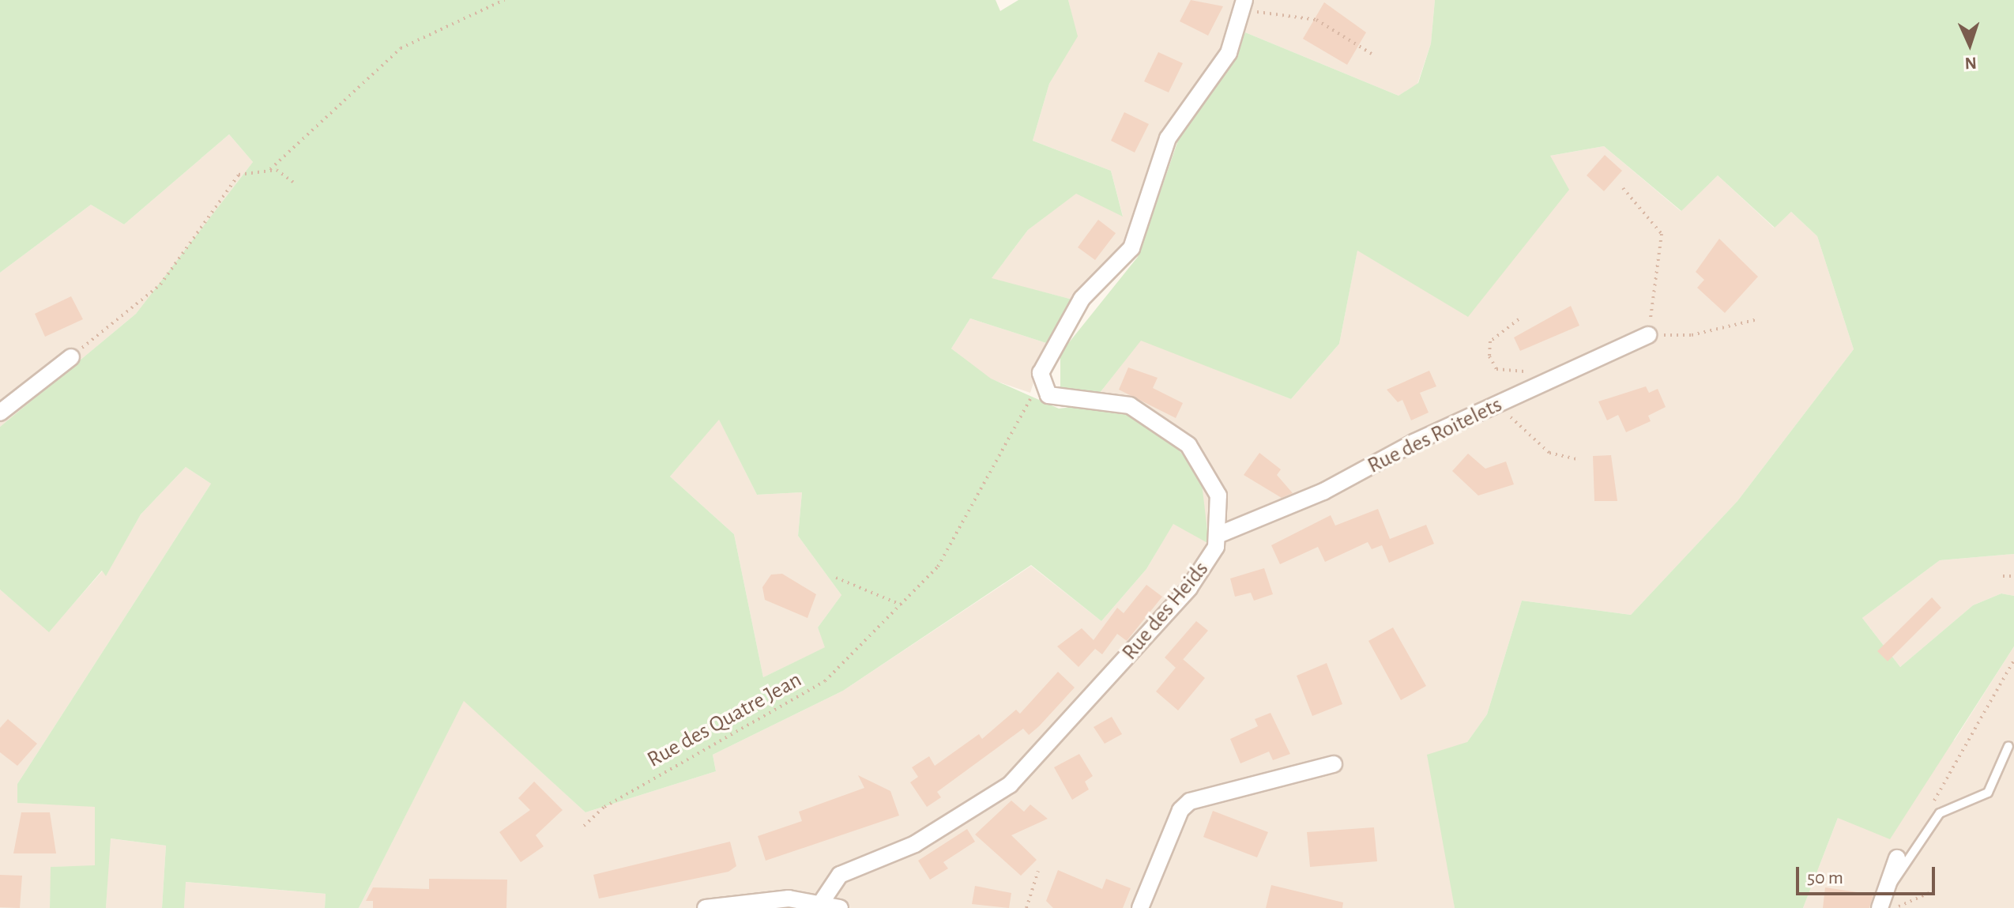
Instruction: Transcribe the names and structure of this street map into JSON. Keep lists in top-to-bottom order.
{
  "streets": {
    "street": ["Rue des Roitelets", "Rue des Heids"],
    "path": ["Rue des Quatre Jean"]
  },
  "crossings": [
    ["Rue des Roitelets", "Rue des Heids"]
  ],
  "scale_bar": "50 m",
  "north": "bottom"
}
